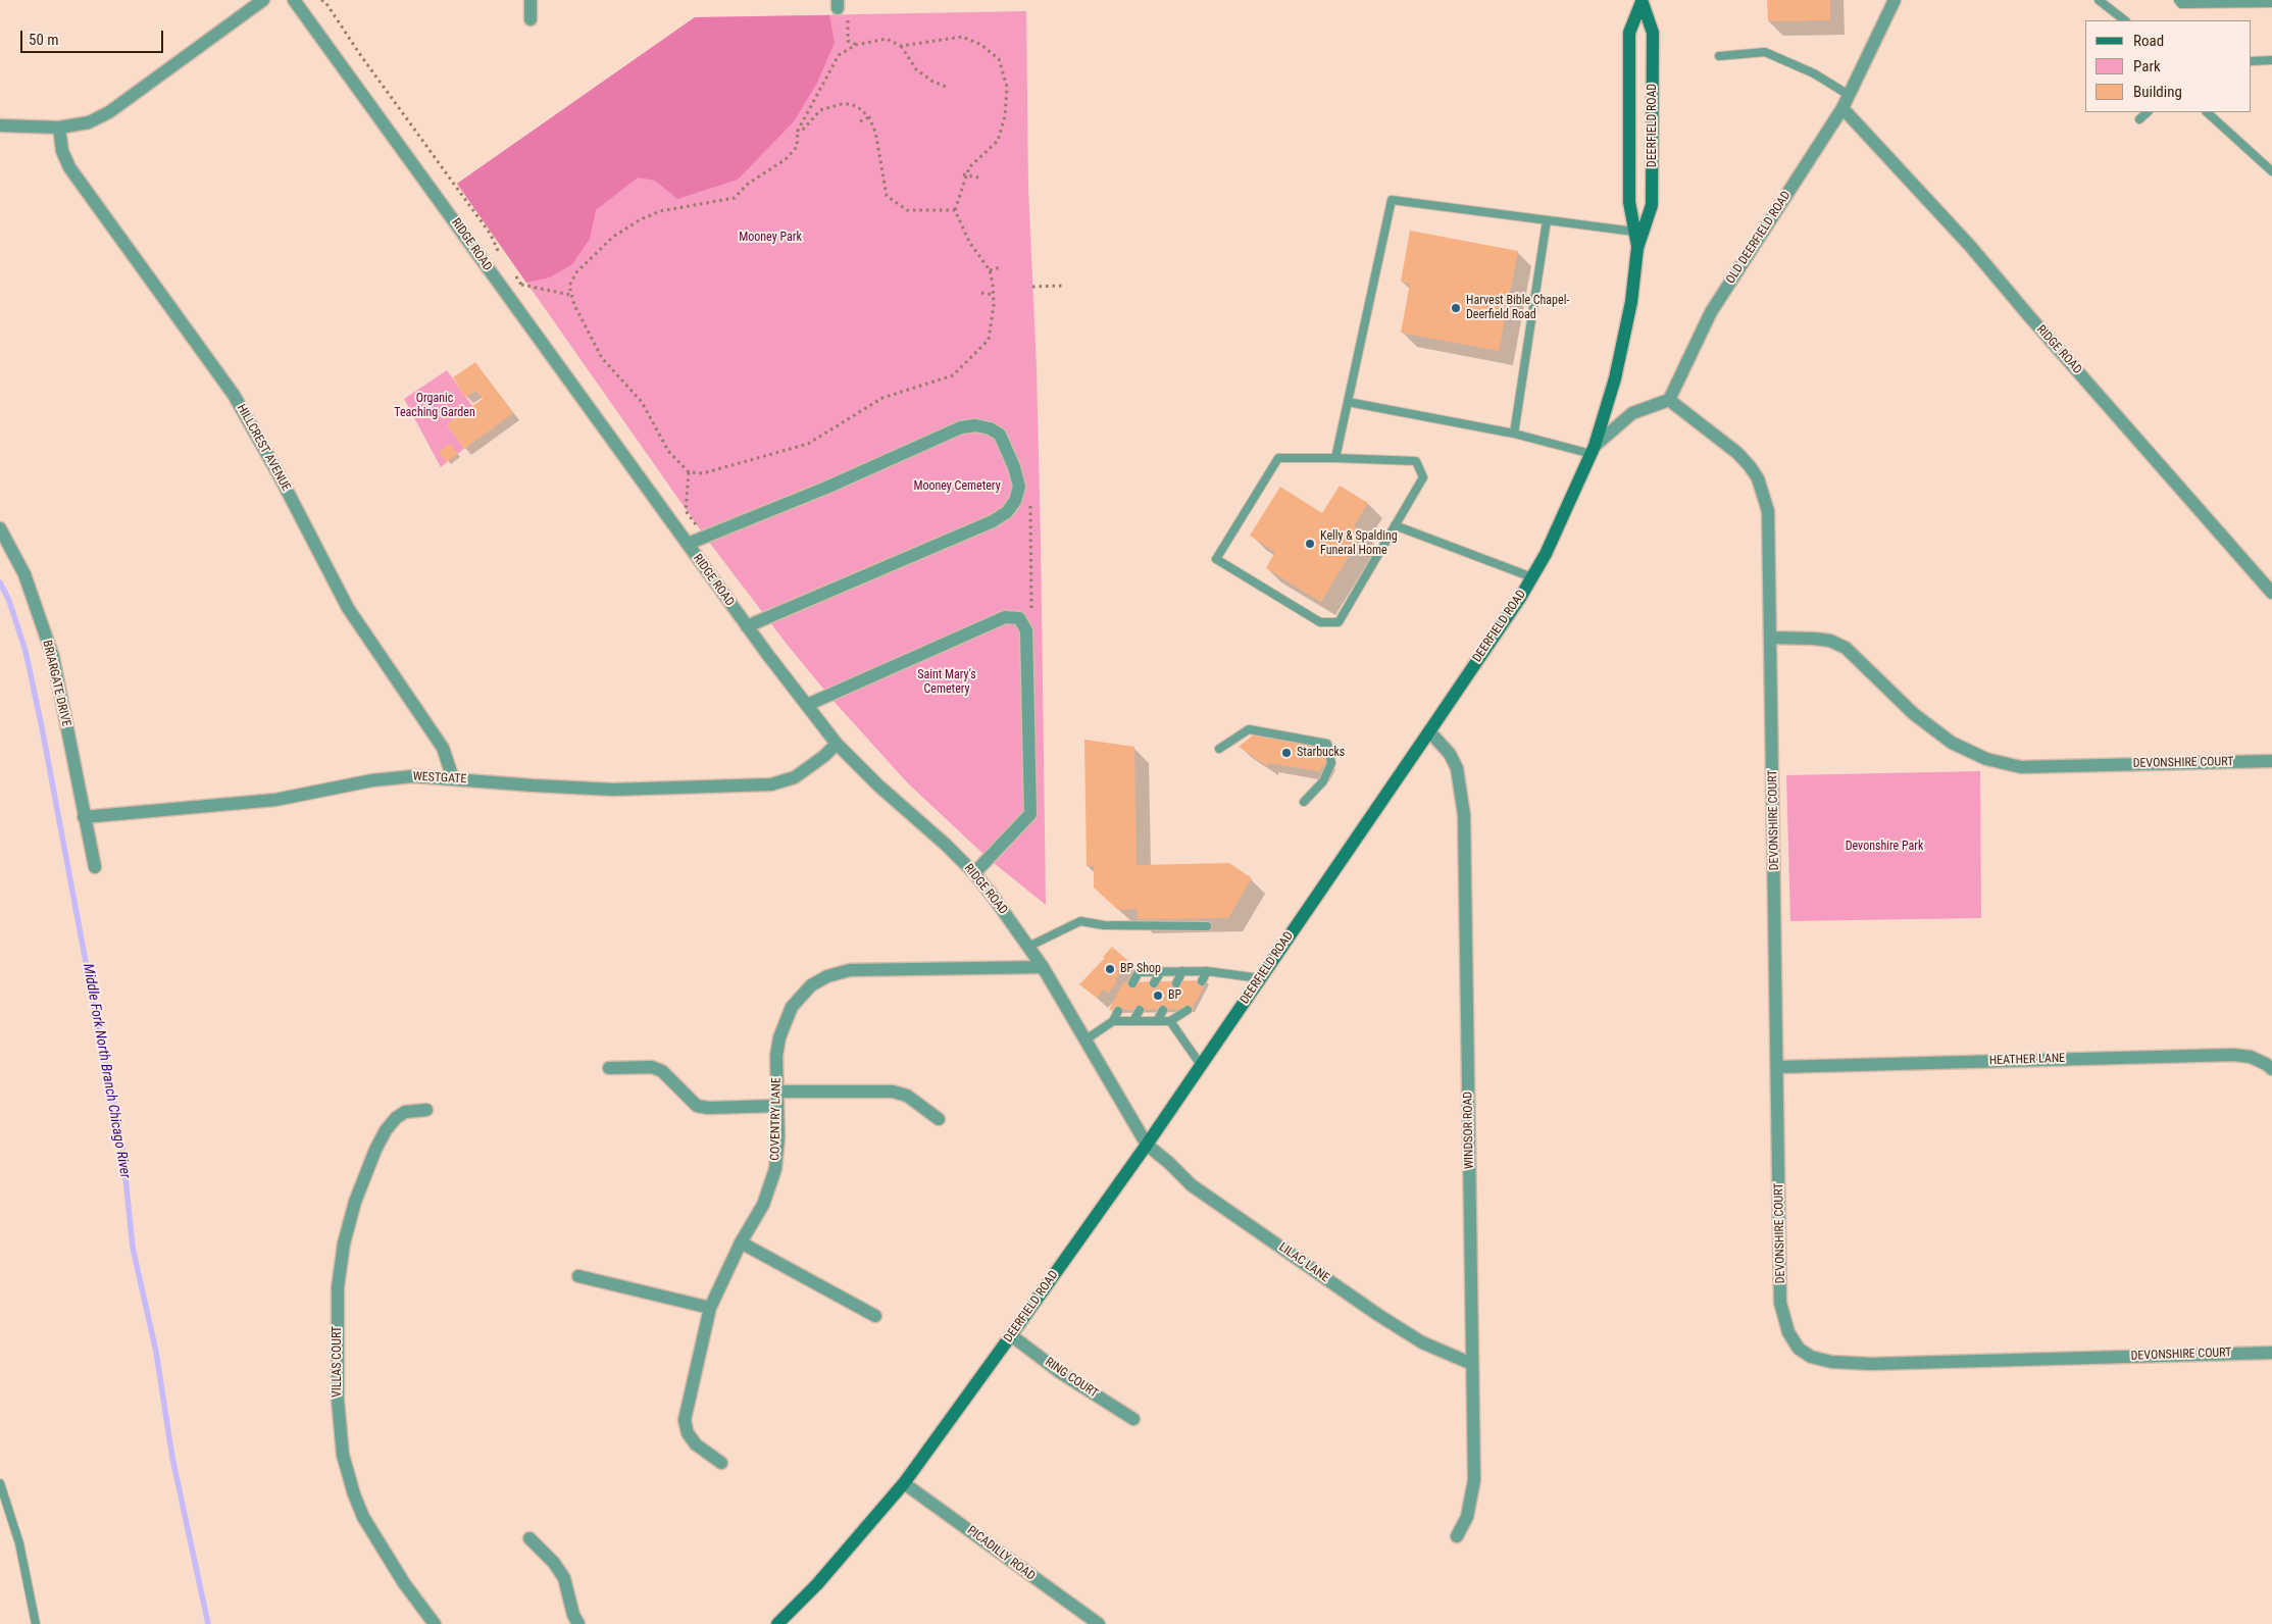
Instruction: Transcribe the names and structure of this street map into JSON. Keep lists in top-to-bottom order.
{
  "streets": {
    "main road": ["DEERFIELD ROAD"],
    "street": [
      "OLD DEERFIELD ROAD",
      "RIDGE ROAD",
      "HILLCREST AVENUE",
      "BRIARGATE DRIVE",
      "DEVONSHIRE COURT",
      "WESTGATE",
      "HEATHER LANE",
      "COVENTRY LANE",
      "WINDSOR ROAD",
      "LILAC LANE",
      "VILLAS COURT",
      "RING COURT",
      "PICADILLY ROAD"
    ]
  },
  "crossings": [
    ["DEERFIELD ROAD", "RIDGE ROAD"],
    ["DEERFIELD ROAD", "WINDSOR ROAD"],
    ["DEERFIELD ROAD", "LILAC LANE"],
    ["DEERFIELD ROAD", "RING COURT"],
    ["DEERFIELD ROAD", "PICADILLY ROAD"],
    ["OLD DEERFIELD ROAD", "RIDGE ROAD"],
    ["OLD DEERFIELD ROAD", "DEVONSHIRE COURT"],
    ["RIDGE ROAD", "WESTGATE"],
    ["RIDGE ROAD", "COVENTRY LANE"],
    ["RIDGE ROAD", "LILAC LANE"],
    ["HILLCREST AVENUE", "WESTGATE"],
    ["BRIARGATE DRIVE", "WESTGATE"],
    ["DEVONSHIRE COURT", "HEATHER LANE"],
    ["WINDSOR ROAD", "LILAC LANE"]
  ],
  "water": ["Middle Fork North Branch Chicago River"],
  "parks": [
    "Mooney Park",
    "Organic Teaching Garden",
    "Mooney Cemetery",
    "Saint Mary's Cemetery",
    "Devonshire Park"
  ],
  "places": [
    "Harvest Bible Chapel- Deerfield Road",
    "Kelly & Spalding Funeral Home",
    "Starbucks",
    "BP Shop",
    "BP"
  ],
  "legend": ["Road", "Park", "Building"],
  "scale_bar": "50 m"
}
